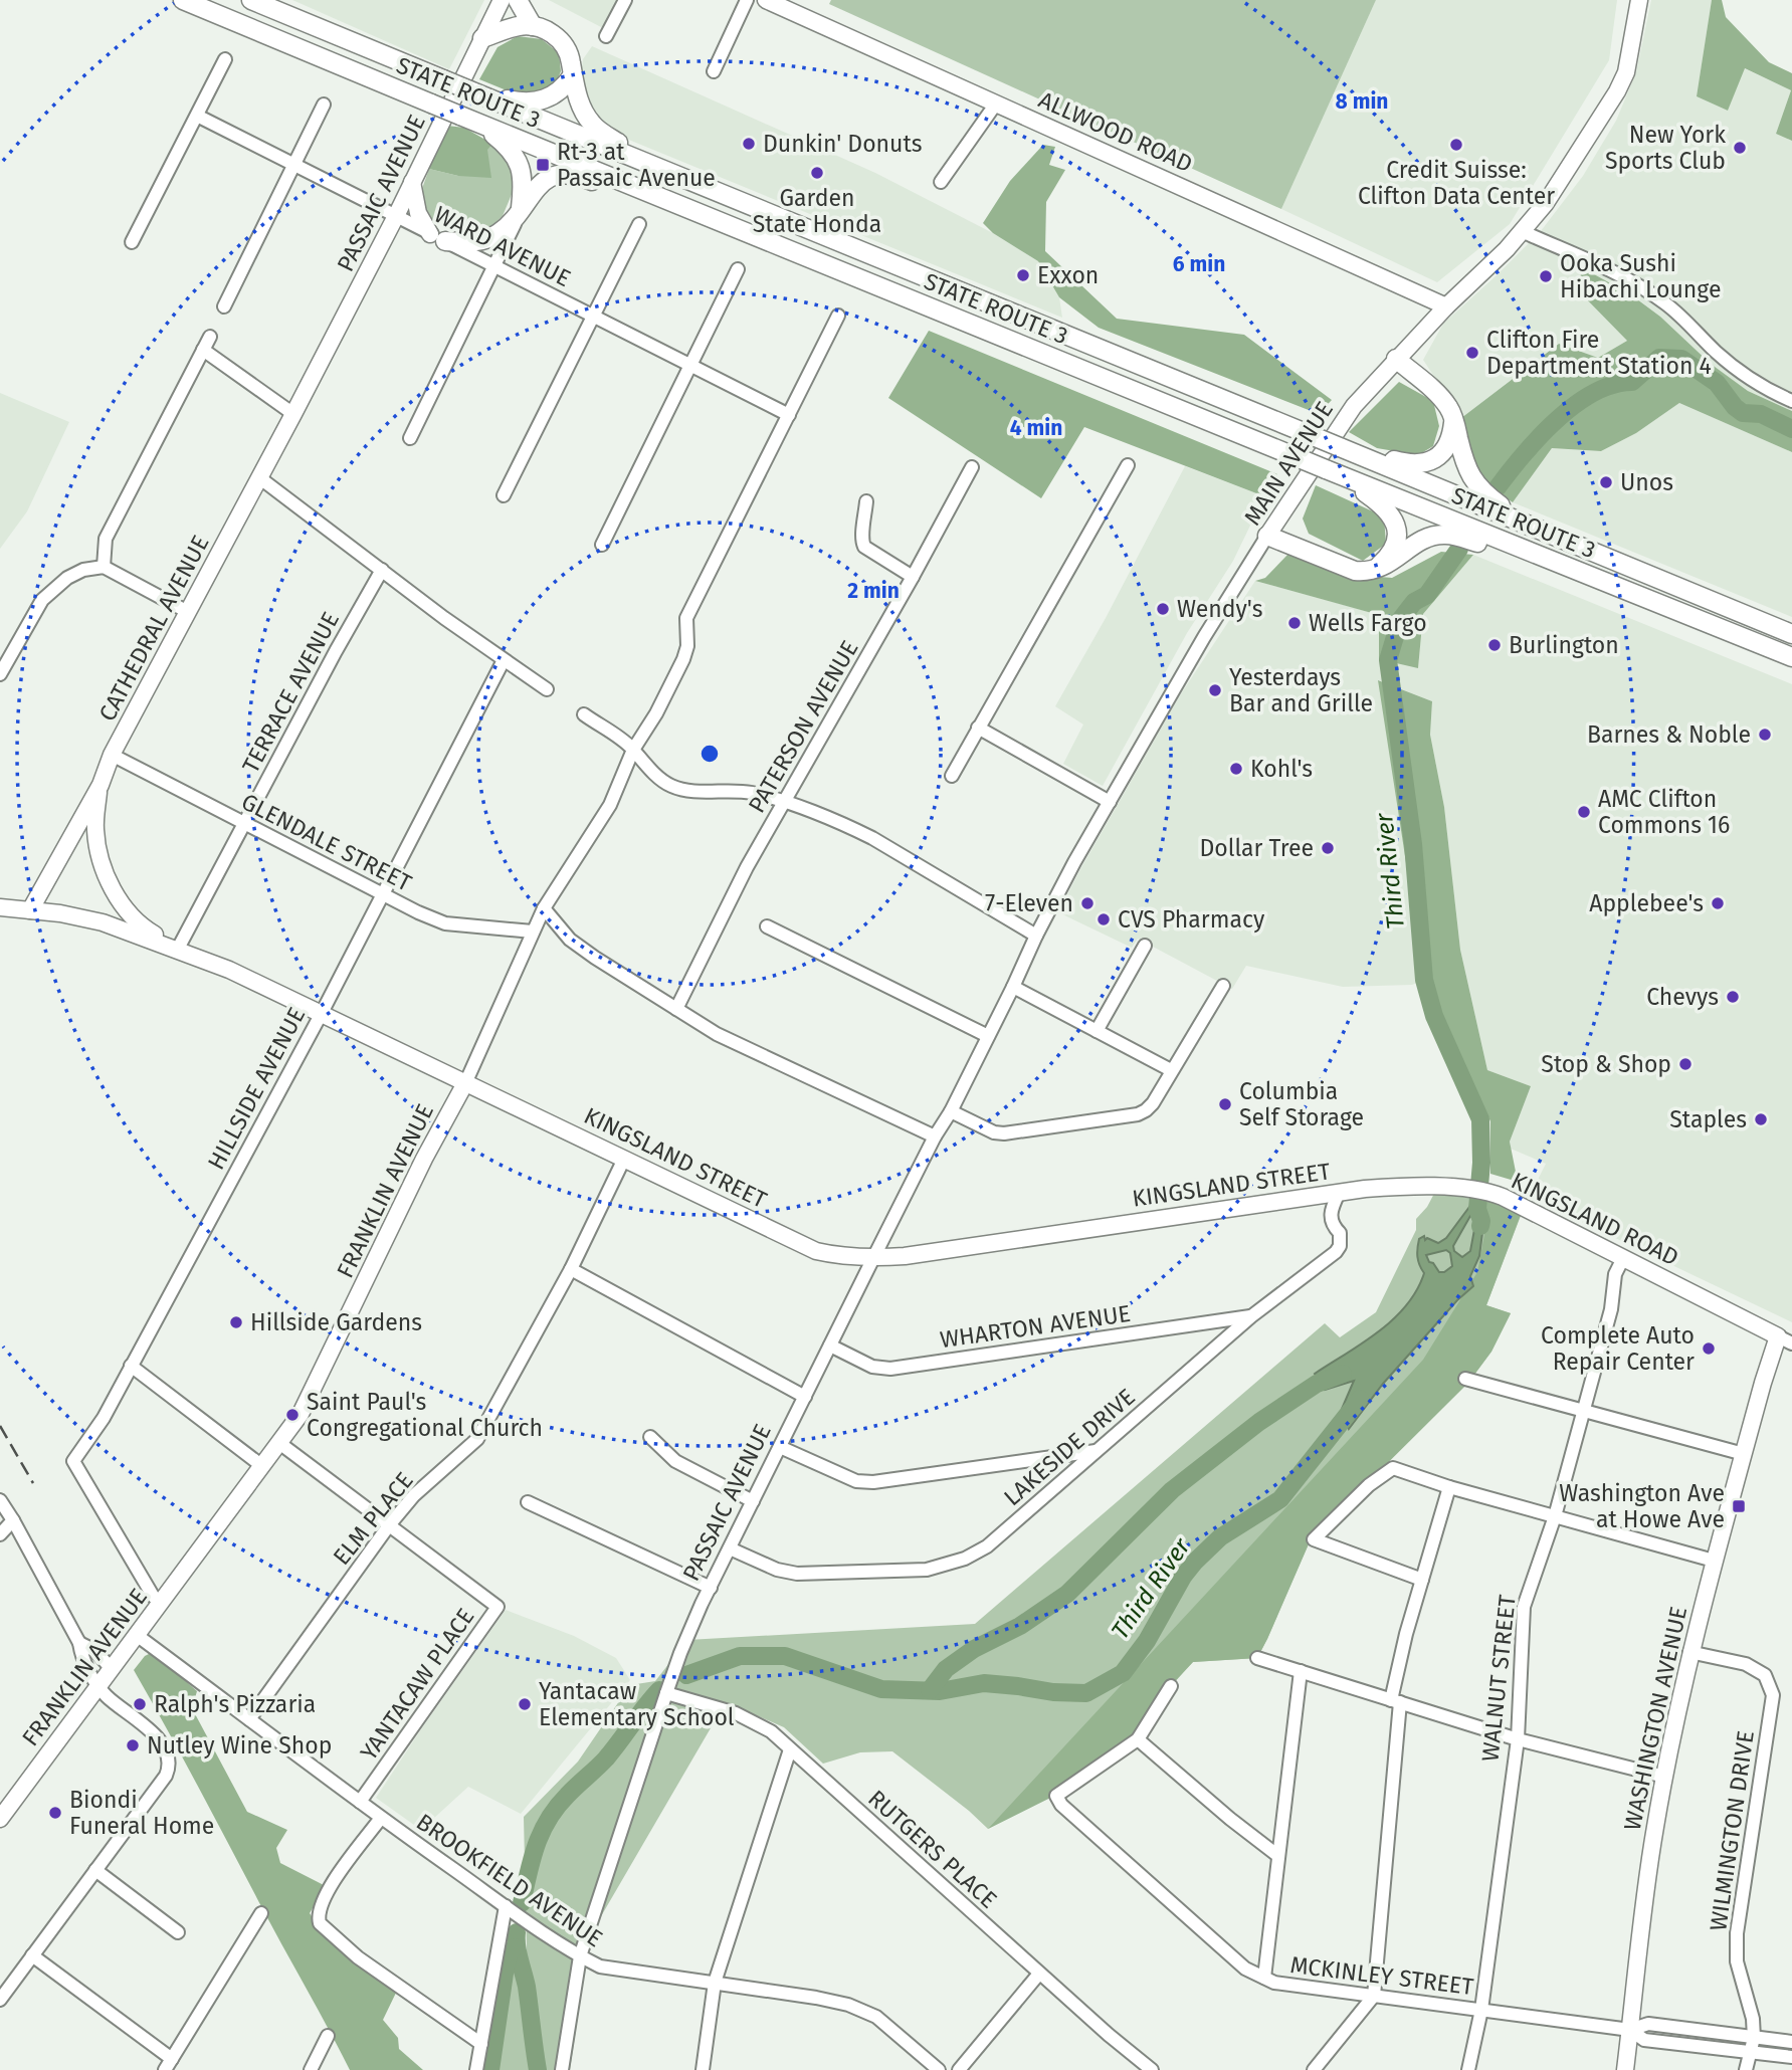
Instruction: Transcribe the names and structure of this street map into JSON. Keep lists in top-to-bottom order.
{
  "streets": {
    "highway": ["STATE ROUTE 3"],
    "main road": [
      "ALLWOOD ROAD",
      "PASSAIC AVENUE",
      "MAIN AVENUE",
      "CATHEDRAL AVENUE",
      "KINGSLAND STREET",
      "FRANKLIN AVENUE",
      "KINGSLAND ROAD",
      "WASHINGTON AVENUE"
    ],
    "street": [
      "WARD AVENUE",
      "TERRACE AVENUE",
      "PATERSON AVENUE",
      "GLENDALE STREET",
      "HILLSIDE AVENUE",
      "WHARTON AVENUE",
      "LAKESIDE DRIVE",
      "ELM PLACE",
      "WALNUT STREET",
      "YANTACAW PLACE",
      "WILMINGTON DRIVE",
      "RUTGERS PLACE",
      "BROOKFIELD AVENUE",
      "MCKINLEY STREET"
    ]
  },
  "crossings": [
    ["ALLWOOD ROAD", "MAIN AVENUE"],
    ["PASSAIC AVENUE", "WARD AVENUE"],
    ["PASSAIC AVENUE", "MAIN AVENUE"],
    ["PASSAIC AVENUE", "CATHEDRAL AVENUE"],
    ["PASSAIC AVENUE", "KINGSLAND STREET"],
    ["PASSAIC AVENUE", "WHARTON AVENUE"],
    ["PASSAIC AVENUE", "LAKESIDE DRIVE"],
    ["PASSAIC AVENUE", "RUTGERS PLACE"],
    ["PASSAIC AVENUE", "BROOKFIELD AVENUE"],
    ["WARD AVENUE", "FRANKLIN AVENUE"],
    ["CATHEDRAL AVENUE", "GLENDALE STREET"],
    ["CATHEDRAL AVENUE", "KINGSLAND STREET"],
    ["TERRACE AVENUE", "GLENDALE STREET"],
    ["TERRACE AVENUE", "KINGSLAND STREET"],
    ["GLENDALE STREET", "HILLSIDE AVENUE"],
    ["GLENDALE STREET", "FRANKLIN AVENUE"],
    ["HILLSIDE AVENUE", "KINGSLAND STREET"],
    ["HILLSIDE AVENUE", "FRANKLIN AVENUE"],
    ["KINGSLAND STREET", "FRANKLIN AVENUE"],
    ["KINGSLAND STREET", "KINGSLAND ROAD"],
    ["KINGSLAND STREET", "LAKESIDE DRIVE"],
    ["KINGSLAND STREET", "ELM PLACE"],
    ["FRANKLIN AVENUE", "YANTACAW PLACE"],
    ["FRANKLIN AVENUE", "BROOKFIELD AVENUE"],
    ["KINGSLAND ROAD", "WALNUT STREET"],
    ["KINGSLAND ROAD", "WASHINGTON AVENUE"],
    ["WHARTON AVENUE", "LAKESIDE DRIVE"],
    ["ELM PLACE", "YANTACAW PLACE"],
    ["ELM PLACE", "BROOKFIELD AVENUE"],
    ["WALNUT STREET", "MCKINLEY STREET"],
    ["YANTACAW PLACE", "BROOKFIELD AVENUE"],
    ["WASHINGTON AVENUE", "WILMINGTON DRIVE"],
    ["WASHINGTON AVENUE", "MCKINLEY STREET"]
  ],
  "water": ["Third River"],
  "places": {
    "other": [
      "Dunkin' Donuts",
      "Credit Suisse: Clifton Data Center",
      "New York Sports Club",
      "Garden State Honda",
      "Exxon",
      "Ooka Sushi Hibachi Lounge",
      "Clifton Fire Department Station 4",
      "Unos",
      "Wendy's",
      "Wells Fargo",
      "Burlington",
      "Yesterdays Bar and Grille",
      "Barnes & Noble",
      "Kohl's",
      "AMC Clifton Commons 16",
      "Dollar Tree",
      "7-Eleven",
      "Applebee's",
      "CVS Pharmacy",
      "Chevys",
      "Stop & Shop",
      "Columbia Self Storage",
      "Staples",
      "Hillside Gardens",
      "Complete Auto Repair Center",
      "Saint Paul's Congregational Church",
      "Ralph's Pizzaria",
      "Yantacaw Elementary School",
      "Nutley Wine Shop",
      "Biondi Funeral Home"
    ],
    "transit": ["Rt-3 at Passaic Avenue", "Washington Ave at Howe Ave"]
  },
  "rings": [
    "8 min",
    "6 min",
    "4 min",
    "2 min"
  ]
}
